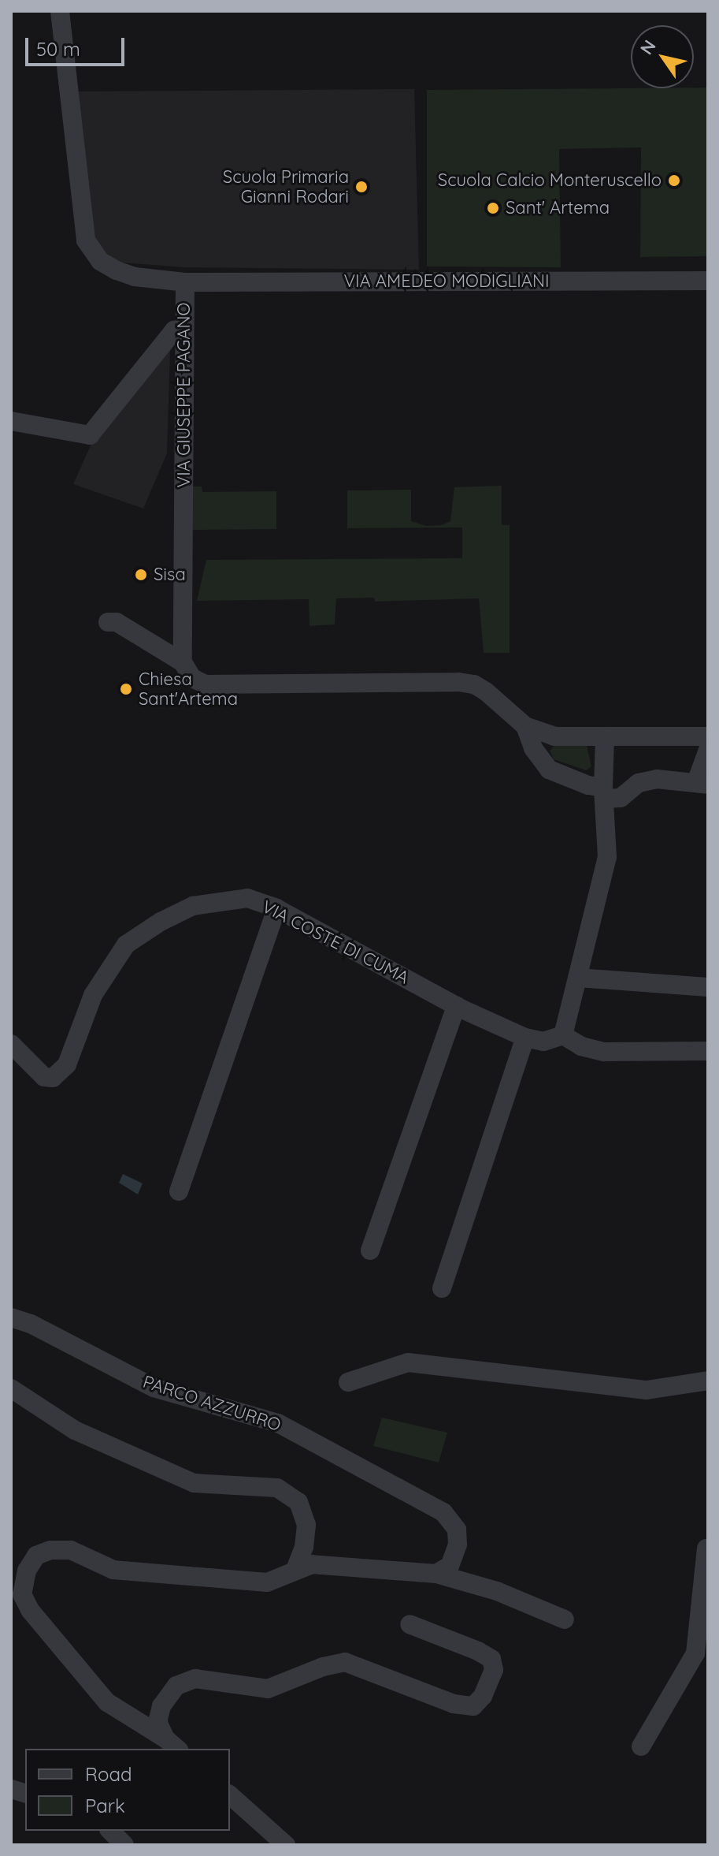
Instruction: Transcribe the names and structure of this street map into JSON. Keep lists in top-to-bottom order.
{
  "streets": {
    "street": [
      "VIA AMEDEO MODIGLIANI",
      "VIA GIUSEPPE PAGANO",
      "VIA COSTE DI CUMA",
      "PARCO AZZURRO"
    ]
  },
  "crossings": [
    ["VIA AMEDEO MODIGLIANI", "VIA GIUSEPPE PAGANO"]
  ],
  "places": [
    "Scuola Calcio Monteruscello",
    "Scuola Primaria Gianni Rodari",
    "Sant' Artema",
    "Sisa",
    "Chiesa Sant'Artema"
  ],
  "legend": ["Road", "Park"],
  "scale_bar": "50 m",
  "north": "top left"
}
